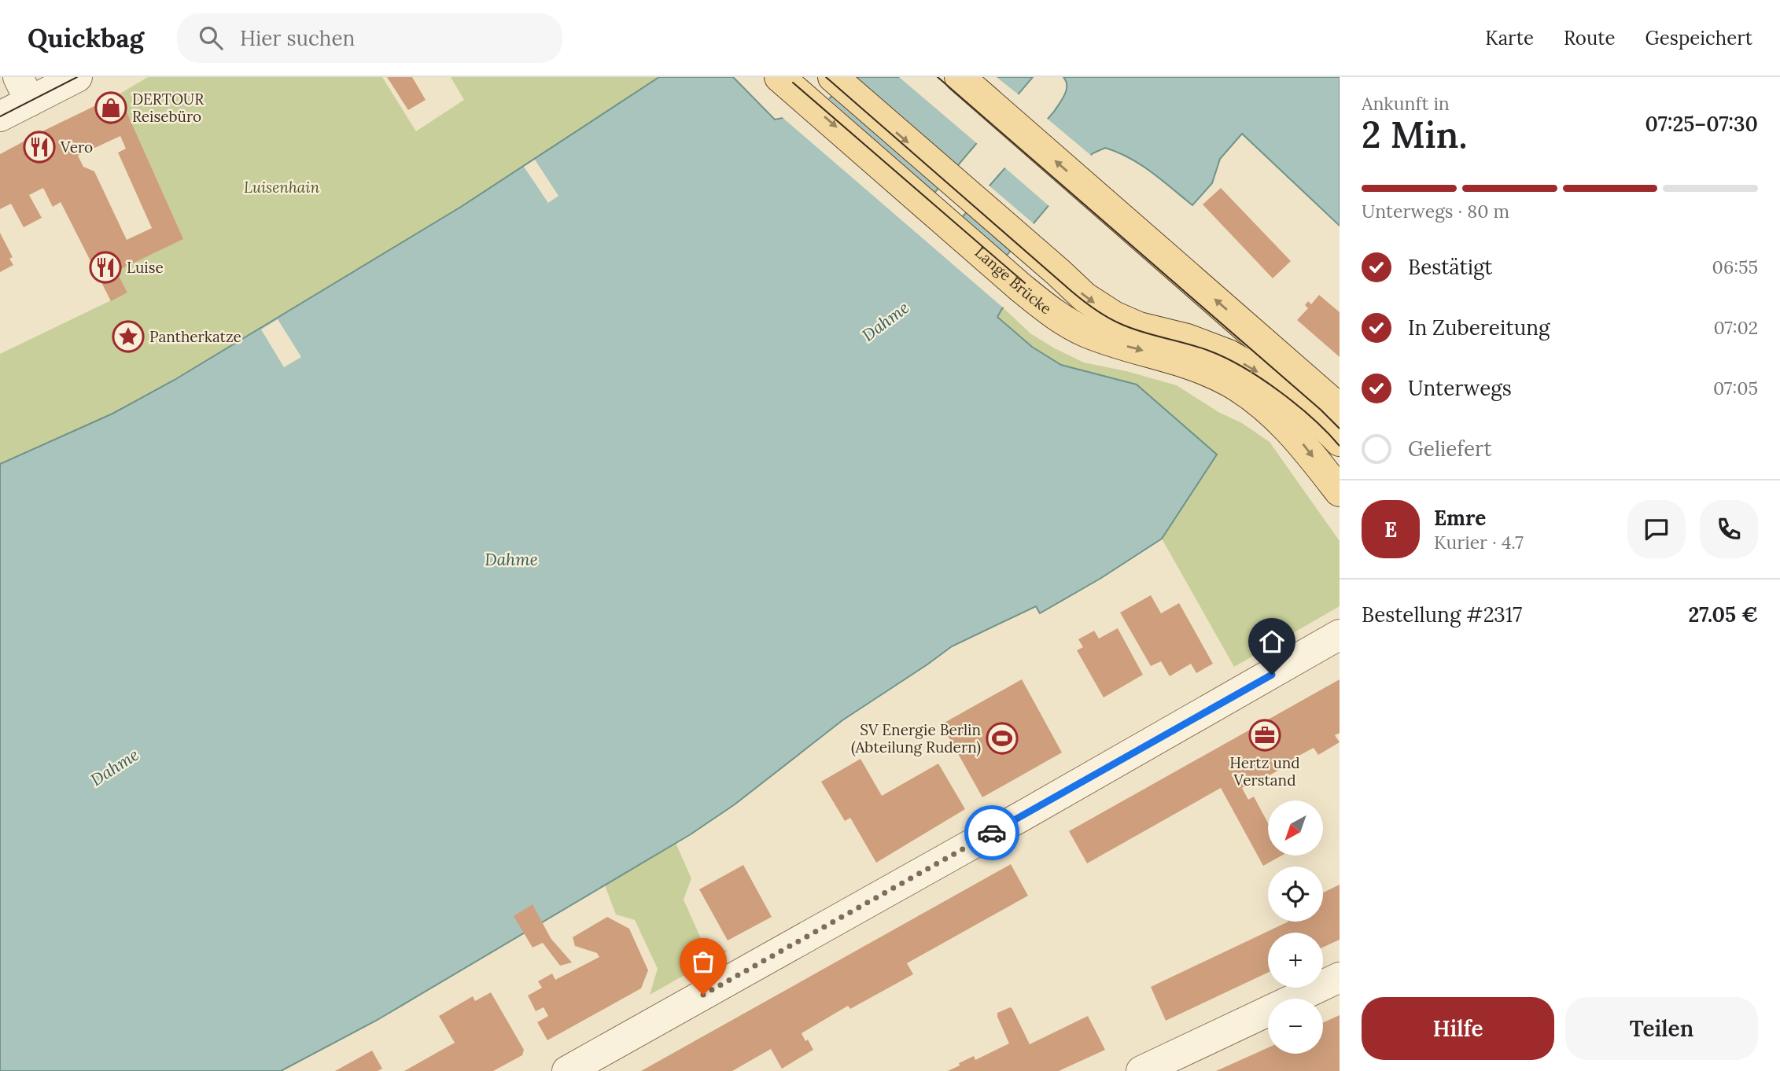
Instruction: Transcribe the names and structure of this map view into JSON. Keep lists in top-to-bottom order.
{
  "streets": {
    "main road": ["Lange Brücke"]
  },
  "water": ["Dahme"],
  "parks": ["Luisenhain"],
  "places": {
    "shop": ["DERTOUR Reisebüro"],
    "restaurant": ["Vero", "Luise"],
    "place": ["Pantherkatze"],
    "office": ["Hertz und Verstand"],
    "sports": ["SV Energie Berlin (Abteilung Rudern)"]
  },
  "north": "bottom left",
  "page": {
    "header": "Quickbag",
    "search": "Hier suchen",
    "nav": ["Karte", "Route", "Gespeichert"],
    "heading": ["2 Min.", "Ankunft in", "07:25–07:30"],
    "panel": [
      "Emre",
      "Kurier · 4.7",
      "Bestellung #2317",
      "27.05 €"
    ],
    "bar": "Unterwegs · 80 m",
    "list": [
      ["Bestätigt", "06:55"],
      ["In Zubereitung", "07:02"],
      ["Unterwegs", "07:05"],
      "Geliefert"
    ],
    "round": "E",
    "map_buttons": ["+", "−"],
    "buttons": ["Hilfe", "Teilen"]
  }
}
